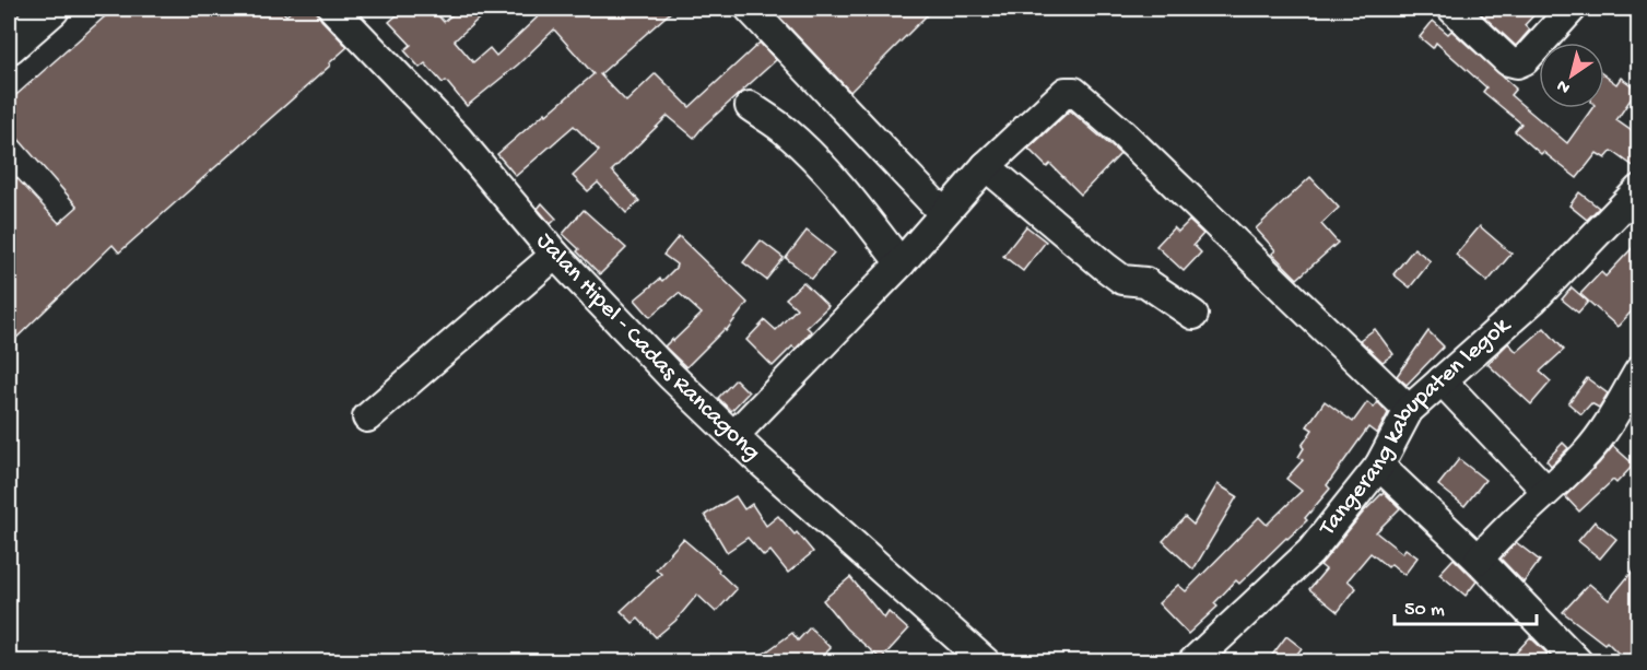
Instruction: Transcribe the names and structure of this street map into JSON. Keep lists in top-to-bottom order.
{
  "streets": {
    "street": ["Jalan Hipel - Cadas Rancagong", "Tangerang kabupaten legok"]
  },
  "scale_bar": "50 m",
  "north": "bottom left"
}
